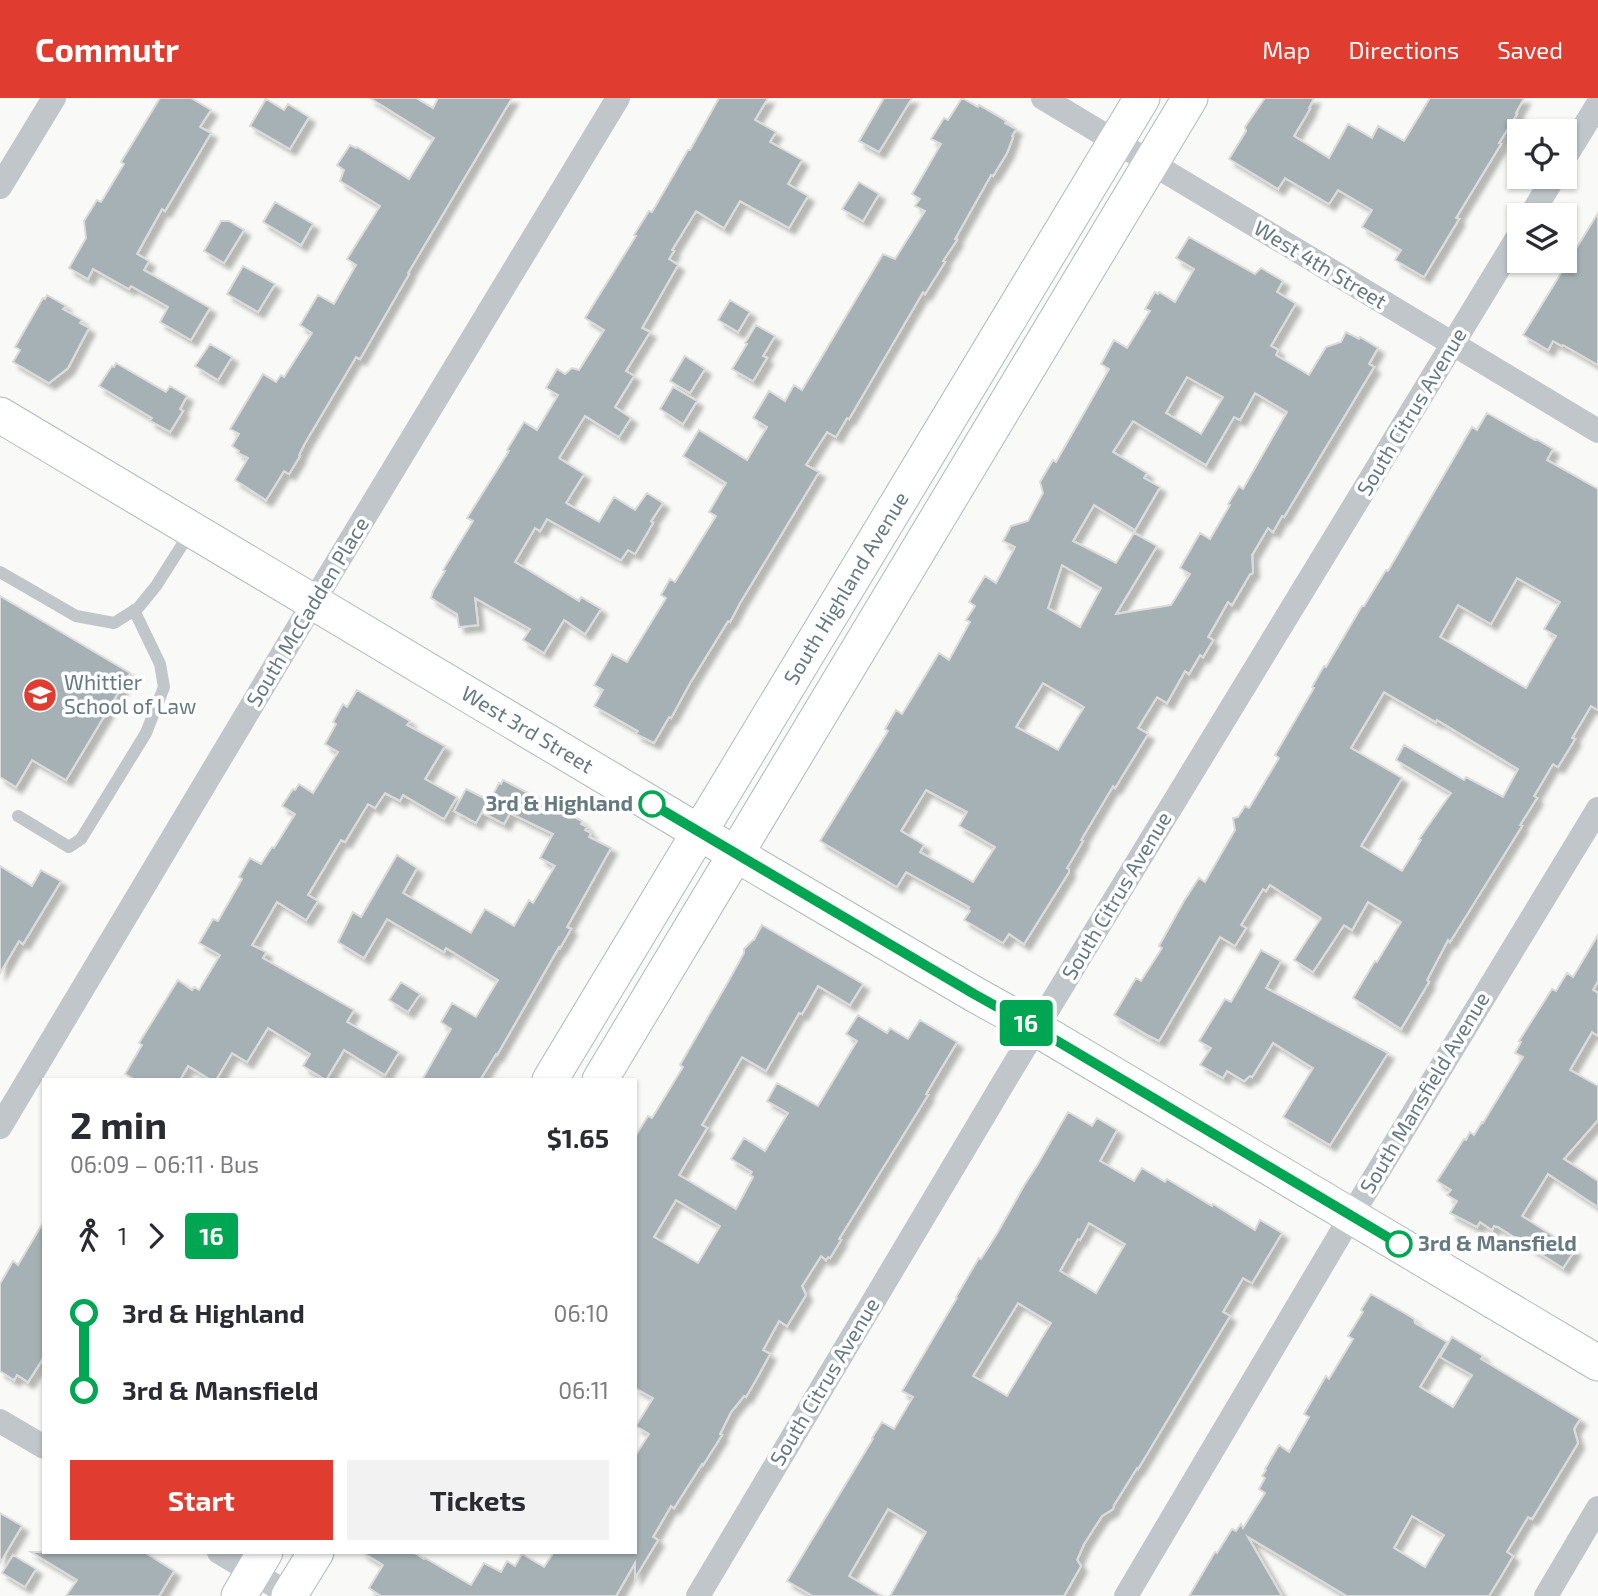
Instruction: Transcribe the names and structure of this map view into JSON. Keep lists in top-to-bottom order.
{
  "streets": {
    "main road": ["South Highland Avenue", "West 3rd Street"],
    "street": [
      "West 4th Street",
      "South Citrus Avenue",
      "South McCadden Place",
      "South Mansfield Avenue"
    ]
  },
  "crossings": [
    ["West 4th Street", "South Citrus Avenue"],
    ["West 4th Street", "South Highland Avenue"],
    ["South Citrus Avenue", "West 3rd Street"],
    ["South Highland Avenue", "West 3rd Street"],
    ["South McCadden Place", "West 3rd Street"],
    ["West 3rd Street", "South Mansfield Avenue"]
  ],
  "places": {
    "school or university": ["Whittier School of Law"],
    "other": ["3rd & Highland", "3rd & Mansfield"]
  },
  "lines": ["bus line 16"],
  "page": {
    "header": "Commutr",
    "nav": ["Map", "Directions", "Saved"],
    "on_map": "16",
    "heading": ["2 min", "06:09 – 06:11 · Bus", "$1.65"],
    "legs": ["1", "16"],
    "list": [
      {
        "name": "3rd & Highland",
        "value": "06:10"
      },
      {
        "name": "3rd & Mansfield",
        "value": "06:11"
      }
    ],
    "buttons": ["Start", "Tickets"]
  }
}
